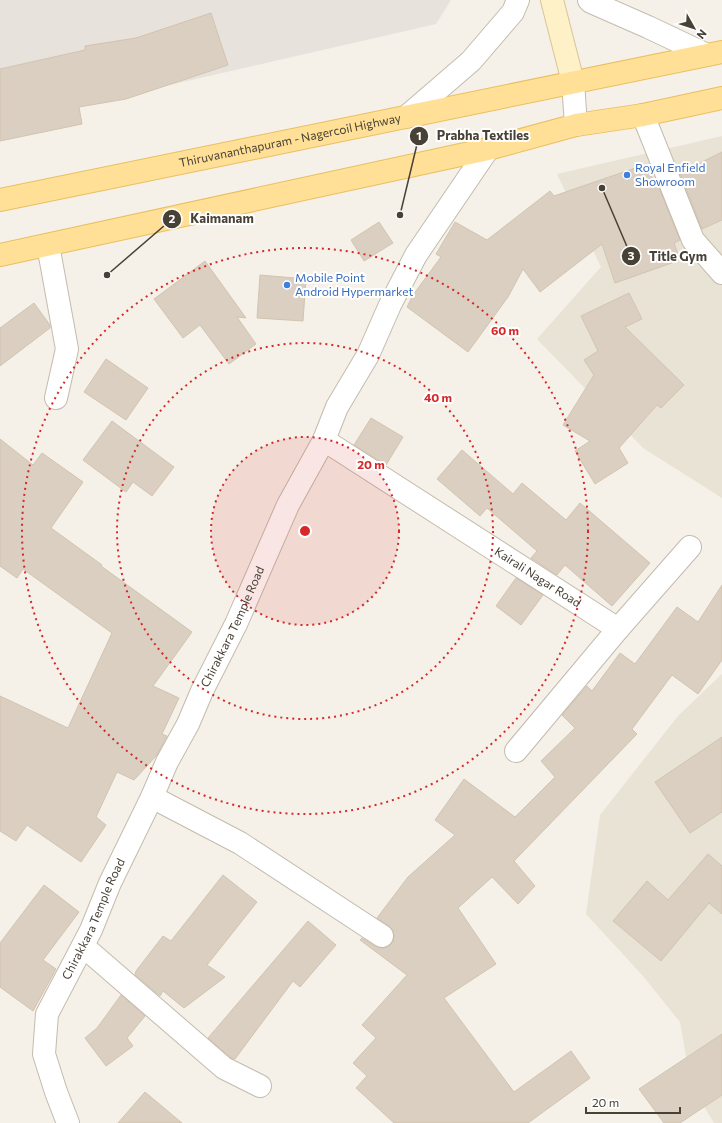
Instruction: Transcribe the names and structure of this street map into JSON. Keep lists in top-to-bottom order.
{
  "streets": {
    "main road": ["Thiruvananthapuram - Nagercoil Highway"],
    "street": ["Kairali Nagar Road", "Chirakkara Temple Road"]
  },
  "crossings": [
    ["Kairali Nagar Road", "Chirakkara Temple Road"]
  ],
  "places": [
    "Royal Enfield Showroom",
    "Title Gym",
    "Prabha Textiles",
    "Kaimanam",
    "Mobile Point Android Hypermarket"
  ],
  "scale_bar": "20 m",
  "north": "bottom right",
  "rings": ["60 m", "40 m", "20 m"]
}
